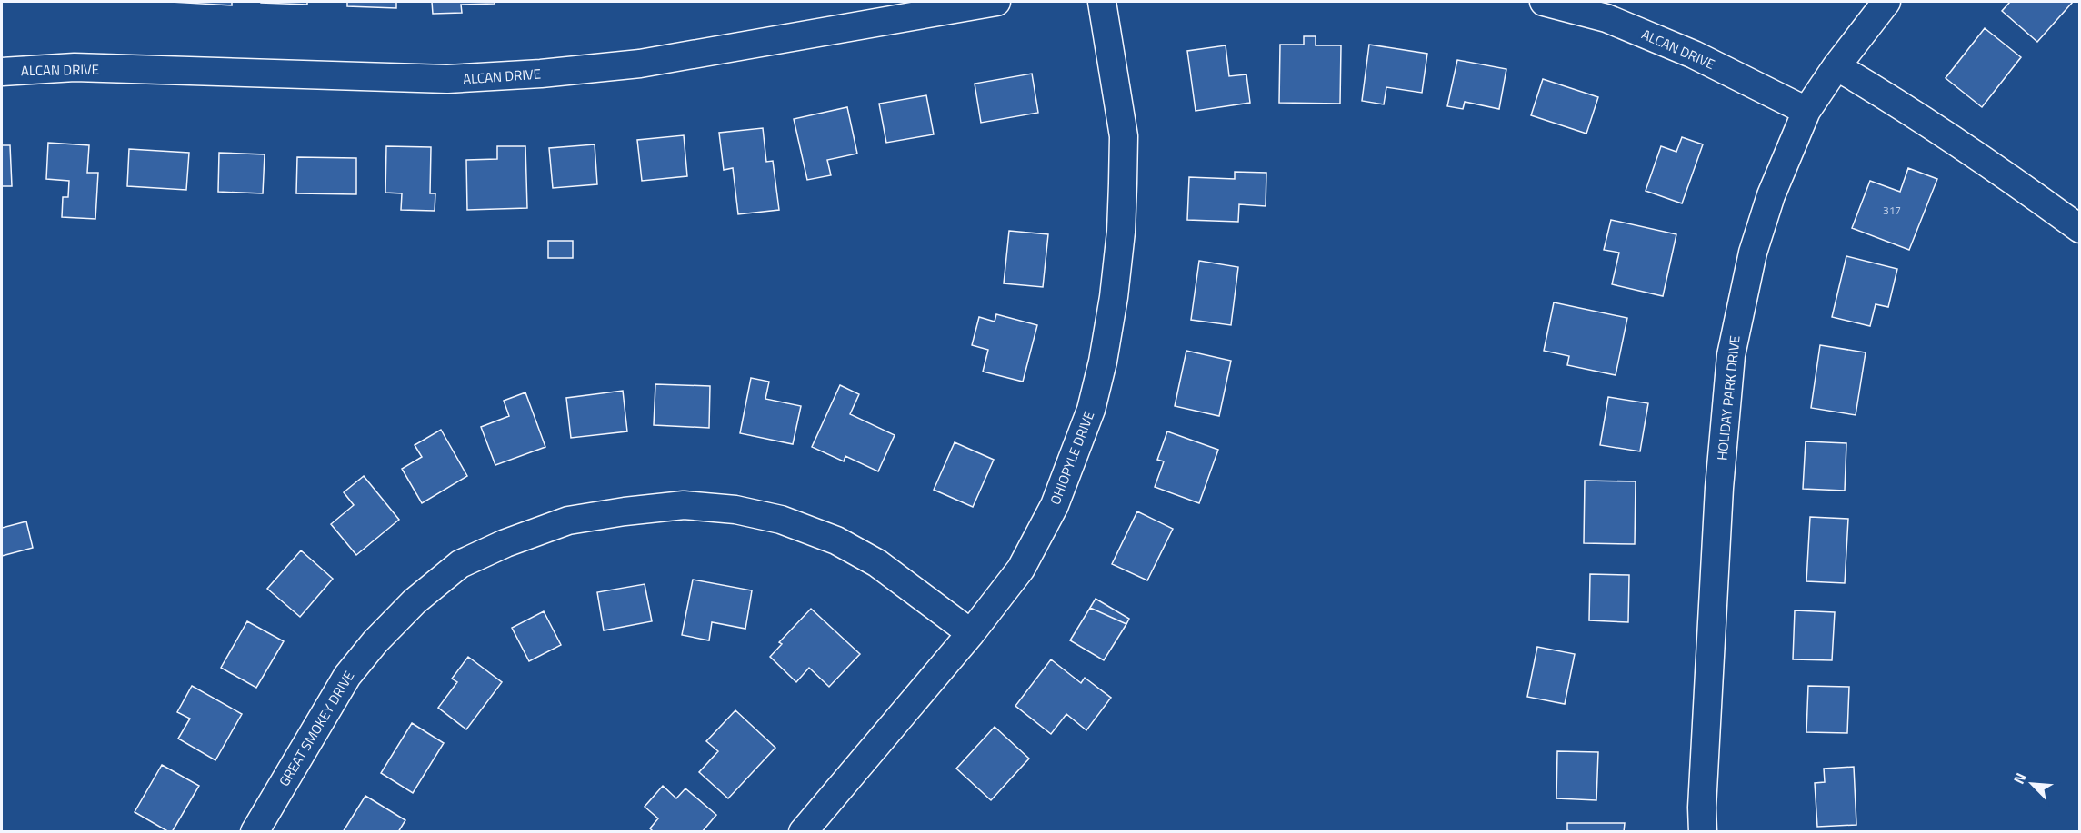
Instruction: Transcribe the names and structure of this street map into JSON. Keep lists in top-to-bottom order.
{
  "streets": {
    "street": [
      "ALCAN DRIVE",
      "HOLIDAY PARK DRIVE",
      "OHIOPYLE DRIVE",
      "GREAT SMOKEY DRIVE"
    ]
  },
  "crossings": [
    ["ALCAN DRIVE", "HOLIDAY PARK DRIVE"],
    ["OHIOPYLE DRIVE", "GREAT SMOKEY DRIVE"]
  ],
  "house_numbers": ["317"],
  "north": "top left"
}
